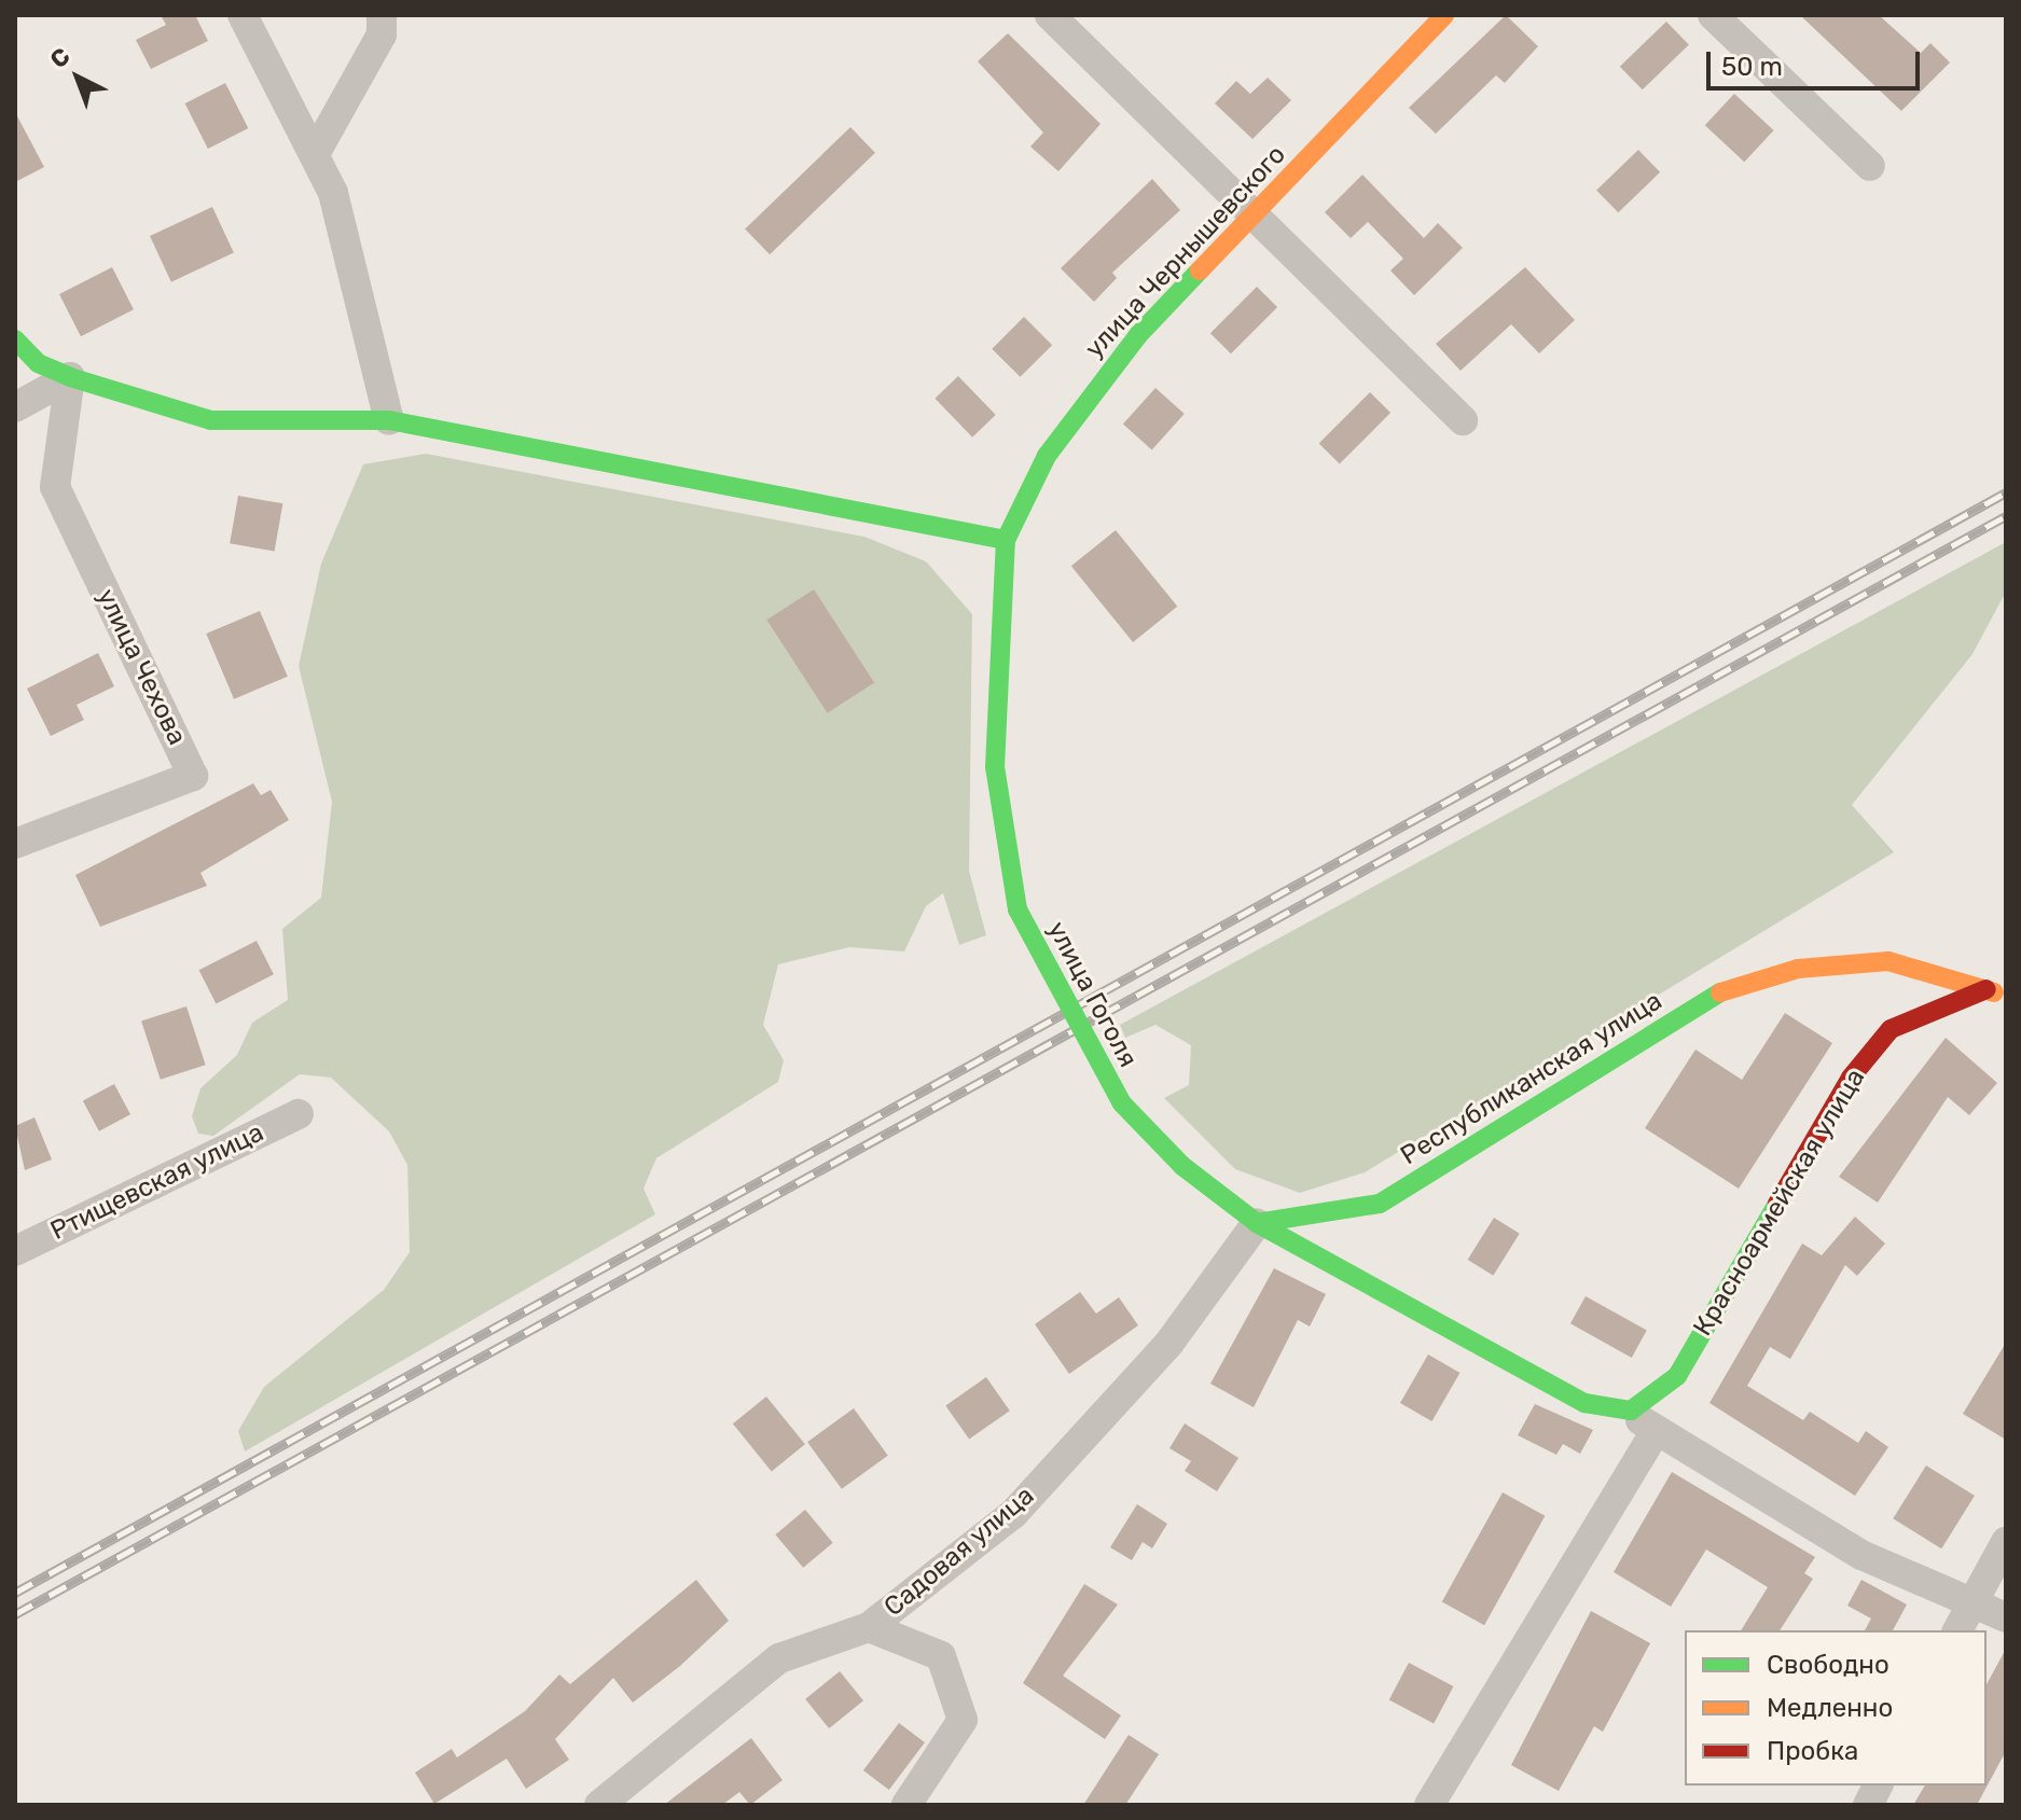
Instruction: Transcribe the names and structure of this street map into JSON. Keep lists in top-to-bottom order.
{
  "streets": {
    "street": [
      "улица Чернышевского",
      "улица Чехова",
      "улица Гоголя",
      "Республиканская улица",
      "Ртищевская улица",
      "Красноармейская улица",
      "Садовая улица"
    ]
  },
  "crossings": [
    ["улица Чернышевского", "улица Гоголя"],
    ["улица Гоголя", "Республиканская улица"],
    ["улица Гоголя", "Садовая улица"],
    ["Республиканская улица", "Красноармейская улица"],
    ["Республиканская улица", "Садовая улица"]
  ],
  "legend": ["Свободно", "Медленно", "Пробка"],
  "scale_bar": "50 m",
  "north": "top left"
}
